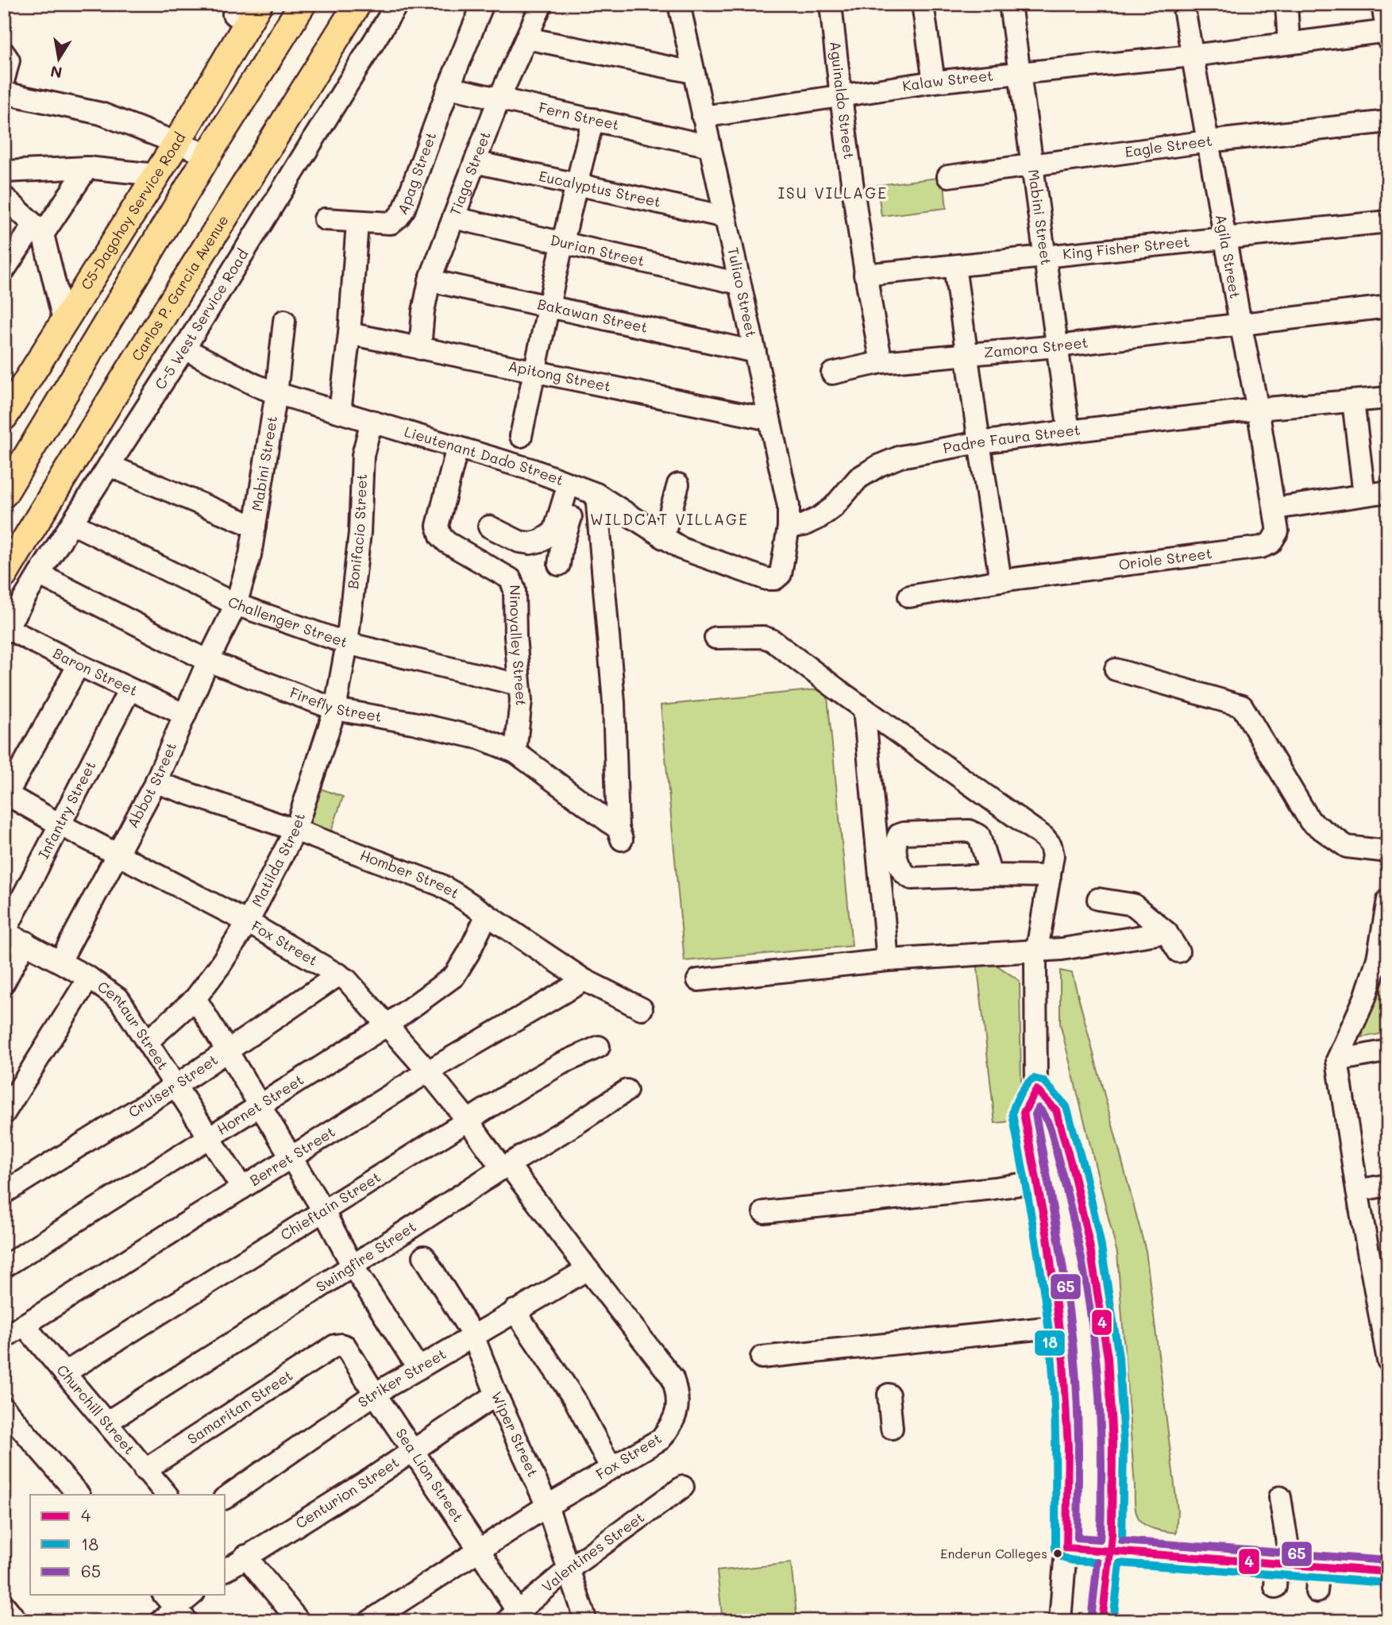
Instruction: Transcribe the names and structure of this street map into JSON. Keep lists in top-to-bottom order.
{
  "streets": {
    "main road": ["C5-Dagohoy Service Road", "Carlos P. Garcia Avenue"],
    "street": [
      "Kalaw Street",
      "Aguinaldo Street",
      "Fern Street",
      "Eagle Street",
      "Apag Street",
      "Tiaga Street",
      "Eucalyptus Street",
      "Mabini Street",
      "King Fisher Street",
      "Durian Street",
      "Agila Street",
      "Tuliao Street",
      "Bakawan Street",
      "C-5 West Service Road",
      "Zamora Street",
      "Apitong Street",
      "Padre Faura Street",
      "Lieutenant Dado Street",
      "Bonifacio Street",
      "Oriole Street",
      "Challenger Street",
      "Ninoyalley Street",
      "Baron Street",
      "Firefly Street",
      "Abbot Street",
      "Infantry Street",
      "Matilda Street",
      "Homber Street",
      "Fox Street",
      "Centaur Street",
      "Cruiser Street",
      "Hornet Street",
      "Berret Street",
      "Chieftain Street",
      "Swingfire Street",
      "Striker Street",
      "Samaritan Street",
      "Churchill Street",
      "Wiper Street",
      "Sea Lion Street",
      "Centurion Street",
      "Valentines Street"
    ]
  },
  "crossings": [
    ["Kalaw Street", "Aguinaldo Street"],
    ["Kalaw Street", "Mabini Street"],
    ["Kalaw Street", "Agila Street"],
    ["Kalaw Street", "Tuliao Street"],
    ["Aguinaldo Street", "King Fisher Street"],
    ["Aguinaldo Street", "Zamora Street"],
    ["Fern Street", "Apag Street"],
    ["Fern Street", "Tiaga Street"],
    ["Fern Street", "Tuliao Street"],
    ["Eagle Street", "Mabini Street"],
    ["Eagle Street", "Agila Street"],
    ["Tiaga Street", "Eucalyptus Street"],
    ["Tiaga Street", "Durian Street"],
    ["Tiaga Street", "Bakawan Street"],
    ["Tiaga Street", "Apitong Street"],
    ["Eucalyptus Street", "Tuliao Street"],
    ["Mabini Street", "King Fisher Street"],
    ["Mabini Street", "Zamora Street"],
    ["Mabini Street", "Padre Faura Street"],
    ["Mabini Street", "Lieutenant Dado Street"],
    ["Mabini Street", "Challenger Street"],
    ["Mabini Street", "Abbot Street"],
    ["King Fisher Street", "Agila Street"],
    ["Durian Street", "Tuliao Street"],
    ["Agila Street", "Zamora Street"],
    ["Agila Street", "Padre Faura Street"],
    ["Agila Street", "Oriole Street"],
    ["Tuliao Street", "Bakawan Street"],
    ["Tuliao Street", "Apitong Street"],
    ["Tuliao Street", "Padre Faura Street"],
    ["Tuliao Street", "Lieutenant Dado Street"],
    ["C-5 West Service Road", "Lieutenant Dado Street"],
    ["C-5 West Service Road", "Challenger Street"],
    ["C-5 West Service Road", "Baron Street"],
    ["C-5 West Service Road", "Firefly Street"],
    ["Lieutenant Dado Street", "Bonifacio Street"],
    ["Lieutenant Dado Street", "Ninoyalley Street"],
    ["Lieutenant Dado Street", "Firefly Street"],
    ["Bonifacio Street", "Challenger Street"],
    ["Bonifacio Street", "Matilda Street"],
    ["Challenger Street", "Ninoyalley Street"],
    ["Challenger Street", "Abbot Street"],
    ["Challenger Street", "Matilda Street"],
    ["Ninoyalley Street", "Firefly Street"],
    ["Baron Street", "Abbot Street"],
    ["Baron Street", "Infantry Street"],
    ["Firefly Street", "Abbot Street"],
    ["Firefly Street", "Matilda Street"],
    ["Abbot Street", "Homber Street"],
    ["Abbot Street", "Fox Street"],
    ["Abbot Street", "Centaur Street"],
    ["Infantry Street", "Fox Street"],
    ["Infantry Street", "Centaur Street"],
    ["Matilda Street", "Homber Street"],
    ["Matilda Street", "Fox Street"],
    ["Matilda Street", "Centaur Street"],
    ["Homber Street", "Hornet Street"],
    ["Homber Street", "Berret Street"],
    ["Fox Street", "Cruiser Street"],
    ["Fox Street", "Hornet Street"],
    ["Fox Street", "Berret Street"],
    ["Fox Street", "Chieftain Street"],
    ["Fox Street", "Swingfire Street"],
    ["Fox Street", "Striker Street"],
    ["Fox Street", "Wiper Street"],
    ["Fox Street", "Sea Lion Street"],
    ["Centaur Street", "Cruiser Street"],
    ["Centaur Street", "Hornet Street"],
    ["Centaur Street", "Berret Street"],
    ["Berret Street", "Churchill Street"],
    ["Chieftain Street", "Churchill Street"],
    ["Swingfire Street", "Churchill Street"],
    ["Striker Street", "Wiper Street"],
    ["Striker Street", "Sea Lion Street"],
    ["Samaritan Street", "Churchill Street"],
    ["Samaritan Street", "Sea Lion Street"],
    ["Wiper Street", "Centurion Street"],
    ["Wiper Street", "Valentines Street"],
    ["Sea Lion Street", "Centurion Street"],
    ["Sea Lion Street", "Valentines Street"]
  ],
  "districts": ["ISU VILLAGE", "WILDCAT VILLAGE"],
  "places": ["Enderun Colleges"],
  "lines": ["transit line 18", "transit line 4", "transit line 65"],
  "legend": ["4", "18", "65"],
  "north": "bottom"
}
